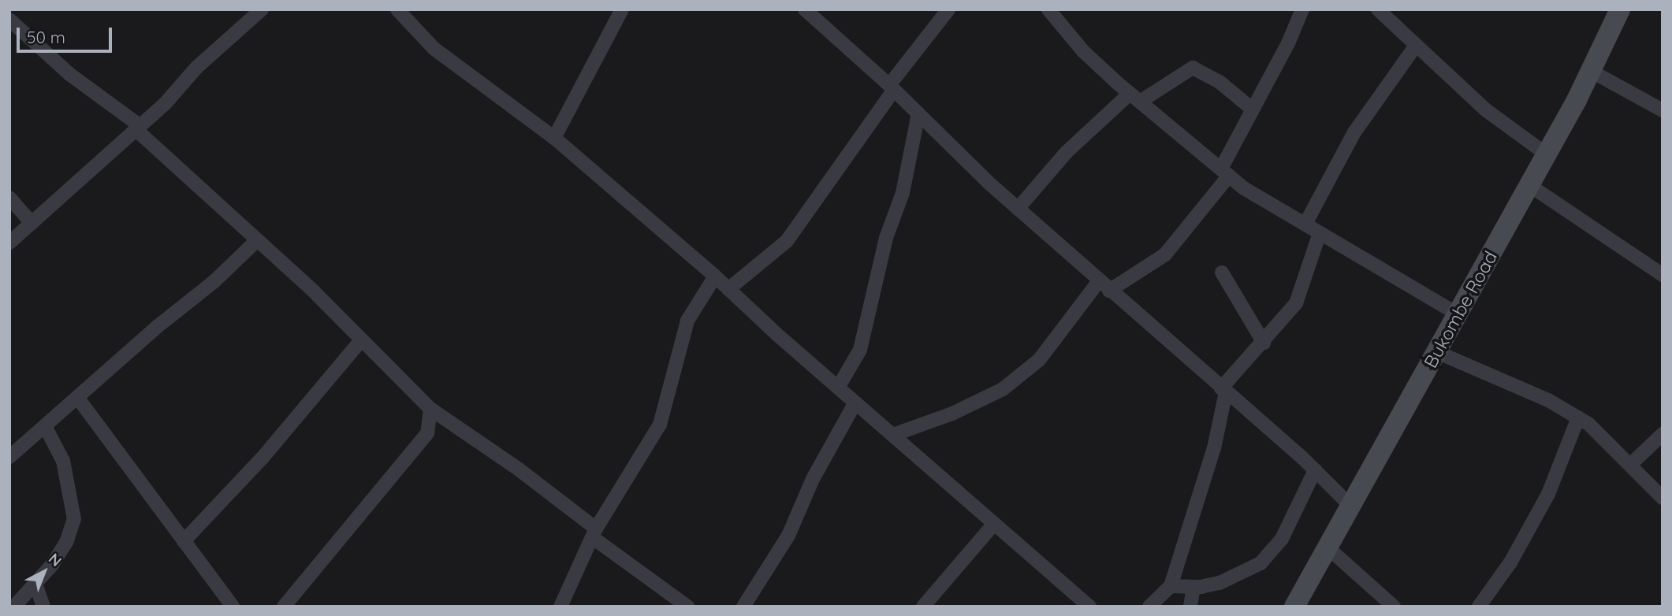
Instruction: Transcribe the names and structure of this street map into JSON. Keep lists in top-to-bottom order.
{
  "streets": {
    "main road": ["Bukombe Road"]
  },
  "scale_bar": "50 m",
  "north": "top right"
}
